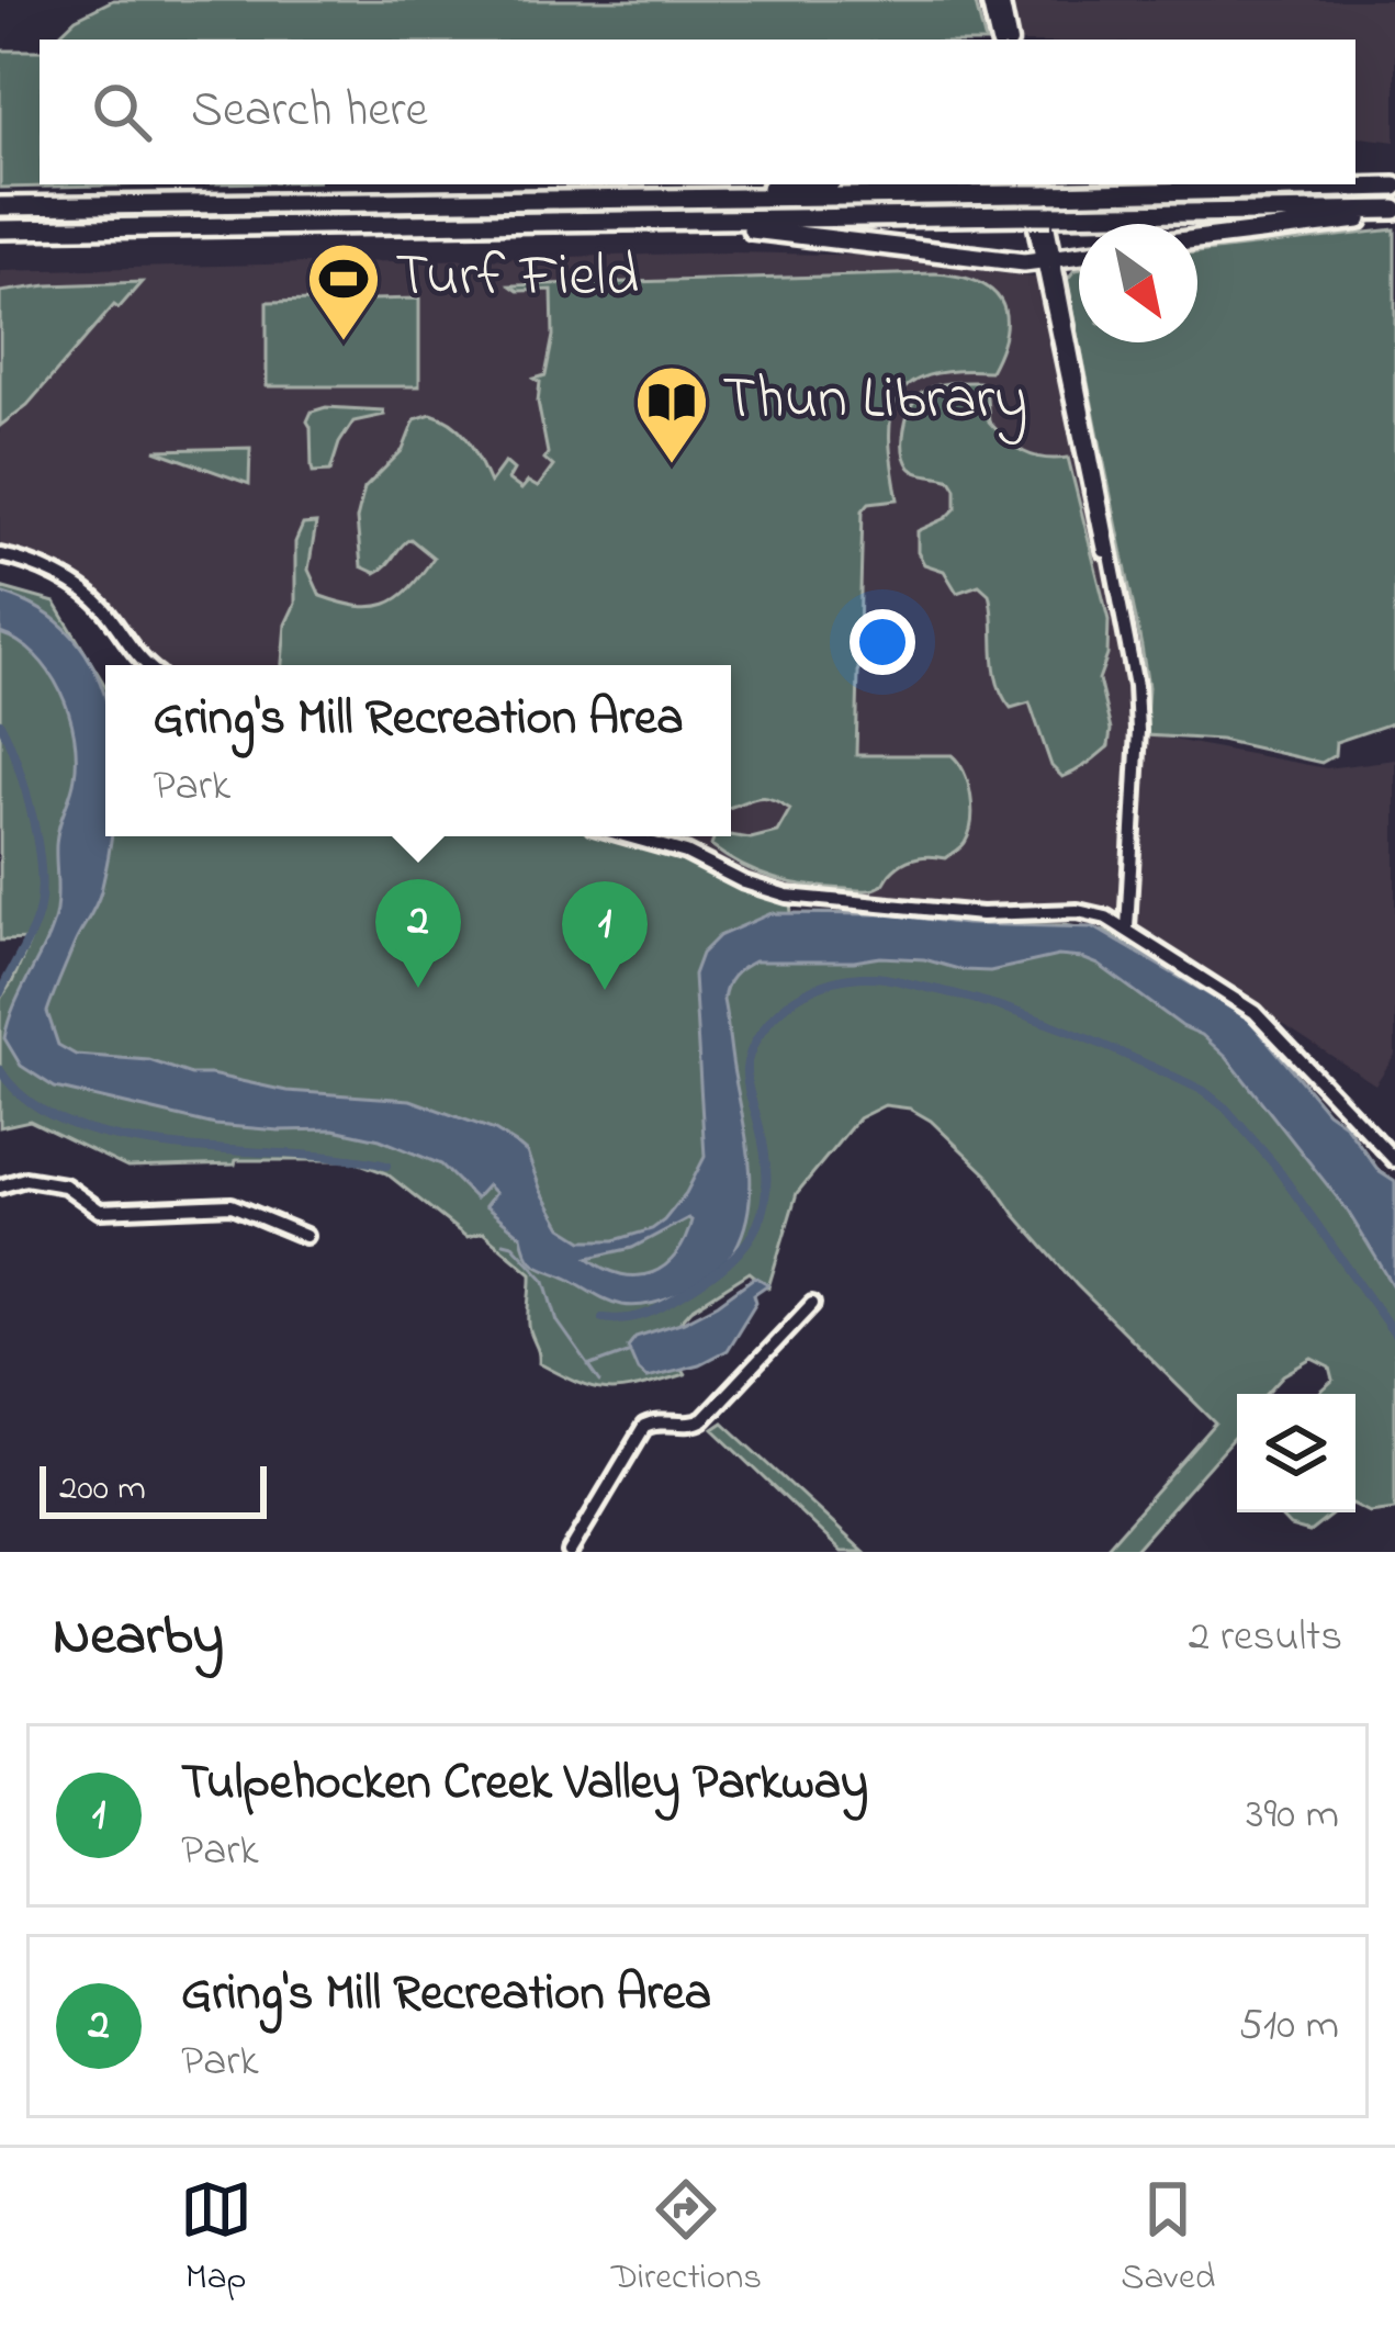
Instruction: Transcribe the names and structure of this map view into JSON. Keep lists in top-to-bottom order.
{
  "places": {
    "sports": ["Turf Field"],
    "library": ["Thun Library"]
  },
  "scale_bar": "200 m",
  "north": "bottom right",
  "page": {
    "search": "Search here",
    "popup": ["Gring's Mill Recreation Area", "Park"],
    "pins": ["2", "1"],
    "scale": "200 m",
    "heading": ["Nearby", "2 results"],
    "list": [
      {
        "mark": "1",
        "name": "Tulpehocken Creek Valley Parkway",
        "note": "Park",
        "value": "390 m"
      },
      {
        "mark": "2",
        "name": "Gring's Mill Recreation Area",
        "note": "Park",
        "value": "510 m"
      }
    ],
    "nav": ["Map", "Directions", "Saved"]
  }
}
